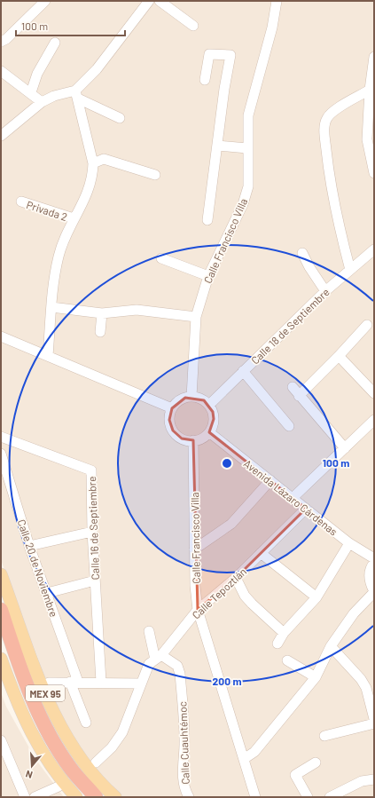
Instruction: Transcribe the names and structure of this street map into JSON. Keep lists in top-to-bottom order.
{
  "streets": {
    "highway": ["MEX 95"],
    "street": [
      "Privada 2",
      "Calle Francisco Villa",
      "Calle 18 de Septiembre",
      "Avenida Lázaro Cárdenas",
      "Calle 16 de Septiembre",
      "Calle 20 de Noviembre",
      "Calle Tepoztlán",
      "Calle Cuauhtémoc"
    ]
  },
  "crossings": [
    ["Calle Francisco Villa", "Calle 18 de Septiembre"],
    ["Calle Francisco Villa", "Avenida Lázaro Cárdenas"],
    ["Calle Francisco Villa", "Calle Tepoztlán"],
    ["Calle 18 de Septiembre", "Avenida Lázaro Cárdenas"],
    ["Avenida Lázaro Cárdenas", "Calle Tepoztlán"],
    ["Calle Tepoztlán", "Calle Cuauhtémoc"]
  ],
  "scale_bar": "100 m",
  "north": "bottom",
  "rings": ["100 m", "200 m"]
}
